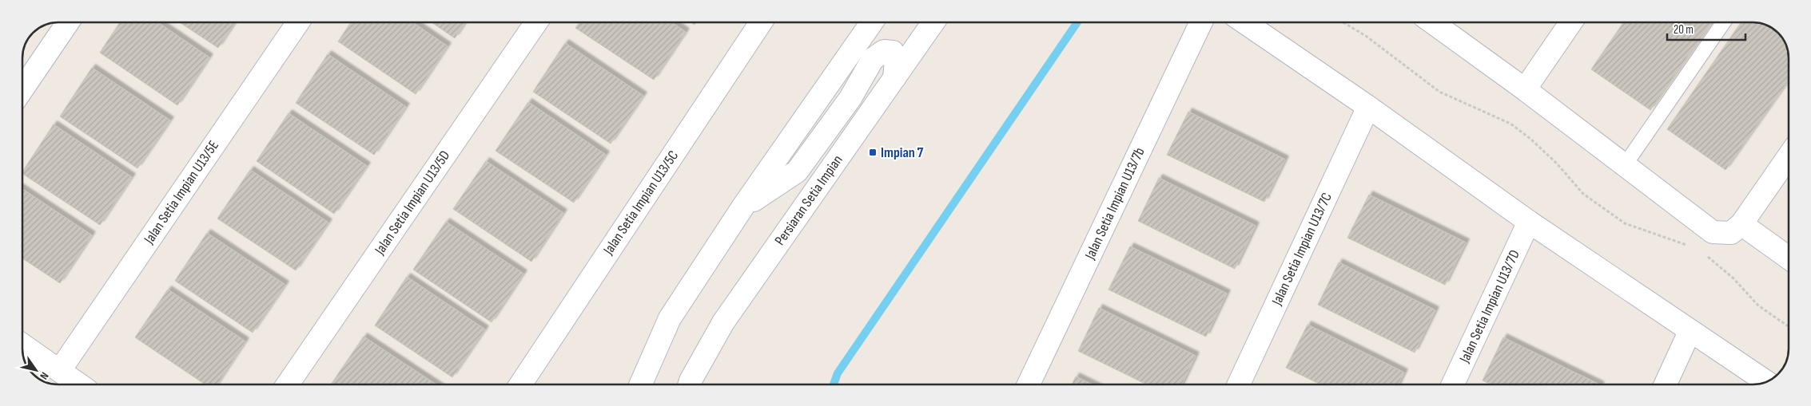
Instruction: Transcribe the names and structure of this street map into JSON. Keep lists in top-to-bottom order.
{
  "streets": {
    "street": [
      "Jalan Setia Impian U13/5E",
      "Persiaran Setia Impian",
      "Jalan Setia Impian U13/5D",
      "Jalan Setia Impian U13/5C",
      "Jalan Setia Impian U13/7b",
      "Jalan Setia Impian U13/7C",
      "Jalan Setia Impian U13/7D"
    ]
  },
  "places": {
    "transit": ["Impian 7"]
  },
  "scale_bar": "20 m",
  "north": "bottom right"
}
